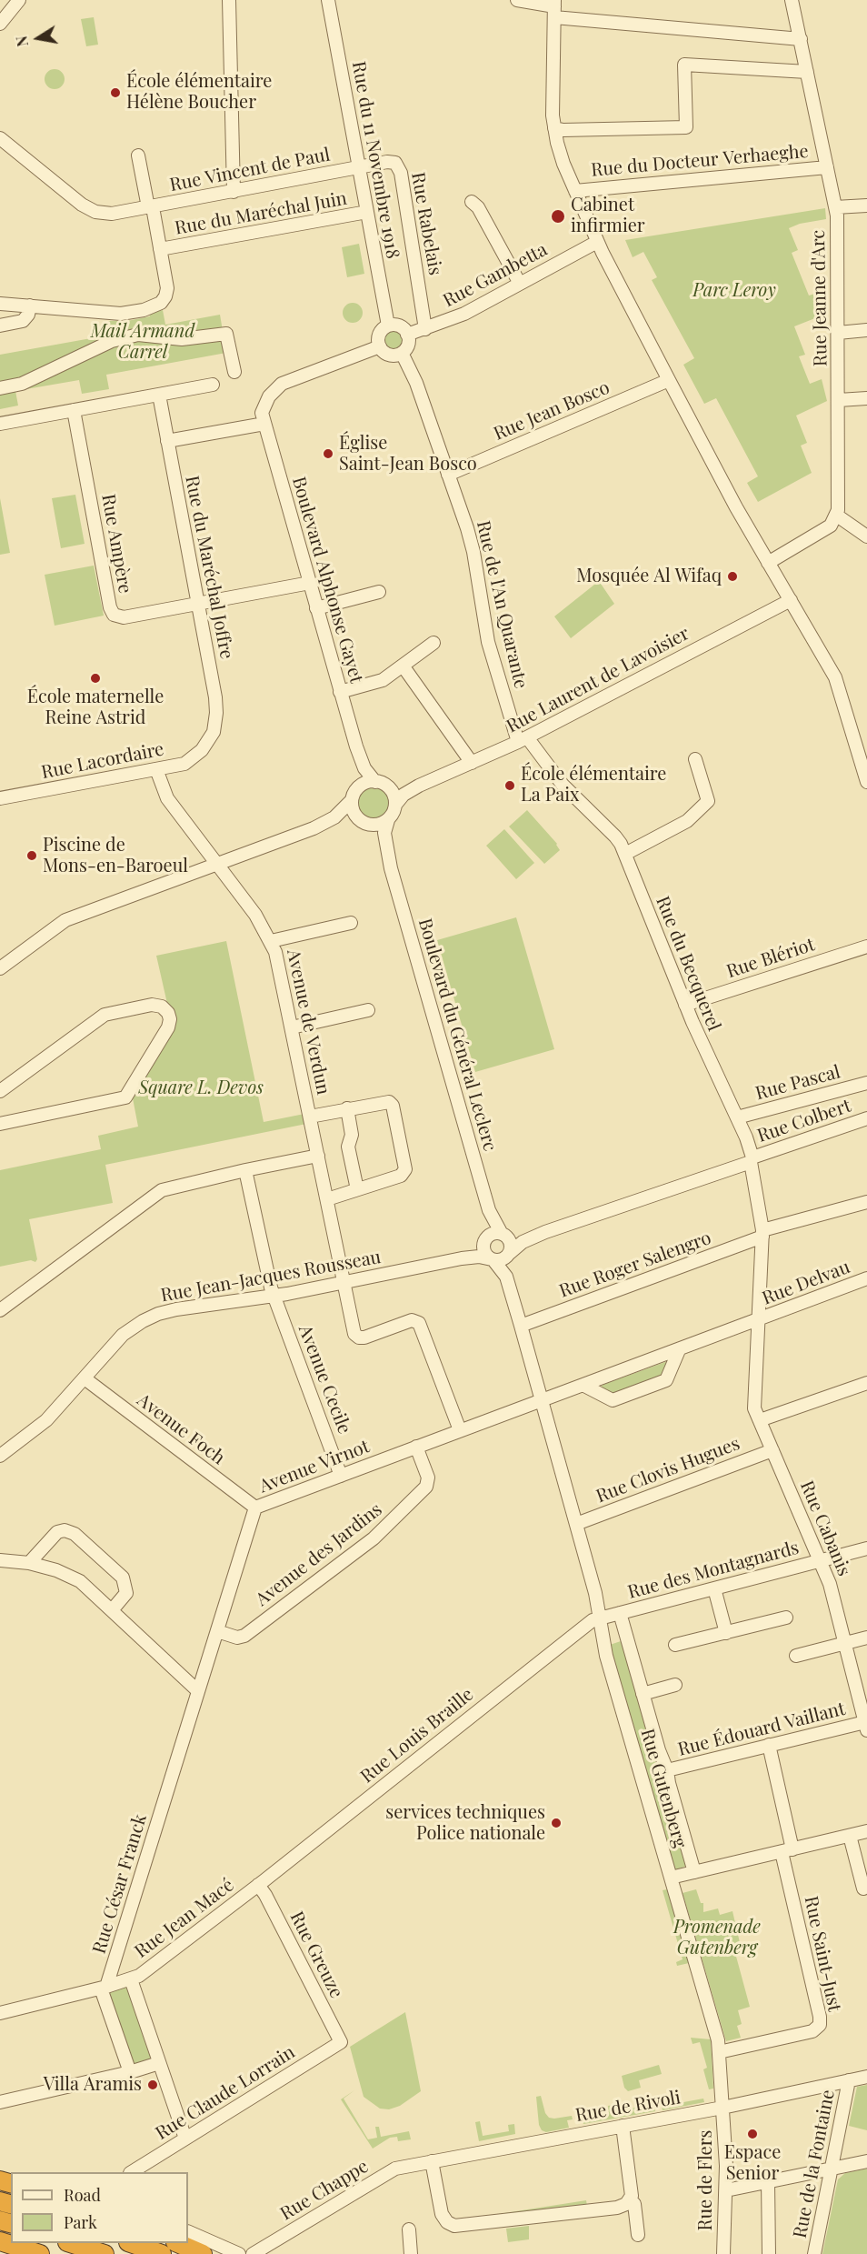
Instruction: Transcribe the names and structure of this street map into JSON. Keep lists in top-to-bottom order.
{
  "streets": {
    "street": [
      "Rue du 11 Novembre 1918",
      "Rue du Docteur Verhaeghe",
      "Rue Vincent de Paul",
      "Rue du Maréchal Juin",
      "Rue Rabelais",
      "Rue Gambetta",
      "Rue Jeanne d'Arc",
      "Rue Jean Bosco",
      "Rue Ampère",
      "Rue du Maréchal Joffre",
      "Boulevard Alphonse Gayet",
      "Rue de l'An Quarante",
      "Rue Laurent de Lavoisier",
      "Rue Lacordaire",
      "Rue Blériot",
      "Rue du Becquerel",
      "Avenue de Verdun",
      "Boulevard du Général Leclerc",
      "Rue Pascal",
      "Rue Colbert",
      "Rue Roger Salengro",
      "Rue Jean-Jacques Rousseau",
      "Rue Delvau",
      "Avenue Cecile",
      "Avenue Foch",
      "Avenue Virnot",
      "Rue Clovis Hugues",
      "Rue Cabanis",
      "Avenue des Jardins",
      "Rue des Montagnards",
      "Rue Édouard Vaillant",
      "Rue Louis Braille",
      "Rue Gutenberg",
      "Rue César Franck",
      "Rue Jean Macé",
      "Rue Saint-Just",
      "Rue Greuze",
      "Rue Claude Lorrain",
      "Rue de Rivoli",
      "Rue de la Fontaine",
      "Rue de Flers",
      "Rue Chappe"
    ]
  },
  "crossings": [
    ["Rue du 11 Novembre 1918", "Rue Vincent de Paul"],
    ["Rue du 11 Novembre 1918", "Rue du Maréchal Juin"],
    ["Rue du 11 Novembre 1918", "Rue Rabelais"],
    ["Rue du 11 Novembre 1918", "Rue Gambetta"],
    ["Rue du 11 Novembre 1918", "Rue de l'An Quarante"],
    ["Rue du Docteur Verhaeghe", "Rue Jeanne d'Arc"],
    ["Rue Vincent de Paul", "Rue Rabelais"],
    ["Rue Rabelais", "Rue Gambetta"],
    ["Rue Gambetta", "Rue de l'An Quarante"],
    ["Rue Jean Bosco", "Rue de l'An Quarante"],
    ["Rue Ampère", "Rue du Maréchal Joffre"],
    ["Rue Ampère", "Boulevard Alphonse Gayet"],
    ["Rue du Maréchal Joffre", "Rue Lacordaire"],
    ["Boulevard Alphonse Gayet", "Rue Laurent de Lavoisier"],
    ["Boulevard Alphonse Gayet", "Boulevard du Général Leclerc"],
    ["Rue de l'An Quarante", "Rue Laurent de Lavoisier"],
    ["Rue de l'An Quarante", "Rue du Becquerel"],
    ["Rue Laurent de Lavoisier", "Rue du Becquerel"],
    ["Rue Laurent de Lavoisier", "Boulevard du Général Leclerc"],
    ["Rue Lacordaire", "Avenue de Verdun"],
    ["Rue Blériot", "Rue du Becquerel"],
    ["Rue du Becquerel", "Rue Pascal"],
    ["Rue du Becquerel", "Rue Colbert"],
    ["Rue du Becquerel", "Rue Roger Salengro"],
    ["Rue du Becquerel", "Rue Delvau"],
    ["Rue du Becquerel", "Rue Cabanis"],
    ["Avenue de Verdun", "Rue Jean-Jacques Rousseau"],
    ["Avenue de Verdun", "Avenue Virnot"],
    ["Boulevard du Général Leclerc", "Rue Jean-Jacques Rousseau"],
    ["Rue Jean-Jacques Rousseau", "Avenue Cecile"],
    ["Rue Jean-Jacques Rousseau", "Avenue Foch"],
    ["Rue Delvau", "Avenue Virnot"],
    ["Avenue Cecile", "Avenue Virnot"],
    ["Avenue Foch", "Avenue Virnot"],
    ["Avenue Virnot", "Avenue des Jardins"],
    ["Avenue Virnot", "Rue Gutenberg"],
    ["Avenue Virnot", "Rue César Franck"],
    ["Rue Clovis Hugues", "Rue Cabanis"],
    ["Rue Clovis Hugues", "Rue Gutenberg"],
    ["Rue Cabanis", "Rue des Montagnards"],
    ["Rue Cabanis", "Rue Édouard Vaillant"],
    ["Rue des Montagnards", "Rue Louis Braille"],
    ["Rue des Montagnards", "Rue Gutenberg"],
    ["Rue Édouard Vaillant", "Rue Gutenberg"],
    ["Rue Louis Braille", "Rue Gutenberg"],
    ["Rue Louis Braille", "Rue Jean Macé"],
    ["Rue Louis Braille", "Rue Greuze"],
    ["Rue Gutenberg", "Rue Saint-Just"],
    ["Rue Gutenberg", "Rue de Rivoli"],
    ["Rue Gutenberg", "Rue de Flers"],
    ["Rue Jean Macé", "Rue Greuze"],
    ["Rue Greuze", "Rue Claude Lorrain"],
    ["Rue de Rivoli", "Rue de la Fontaine"],
    ["Rue de Rivoli", "Rue de Flers"],
    ["Rue de Rivoli", "Rue Chappe"]
  ],
  "parks": [
    "Parc Leroy",
    "Mail Armand Carrel",
    "Square L. Devos",
    "Promenade Gutenberg"
  ],
  "places": [
    "École élémentaire Hélène Boucher",
    "Cabinet infirmier",
    "Église Saint-Jean Bosco",
    "Mosquée Al Wifaq",
    "École maternelle Reine Astrid",
    "École élémentaire La Paix",
    "Piscine de Mons-en-Baroeul",
    "services techniques Police nationale",
    "Villa Aramis",
    "Espace Senior"
  ],
  "legend": ["Road", "Park"],
  "north": "left"
}
